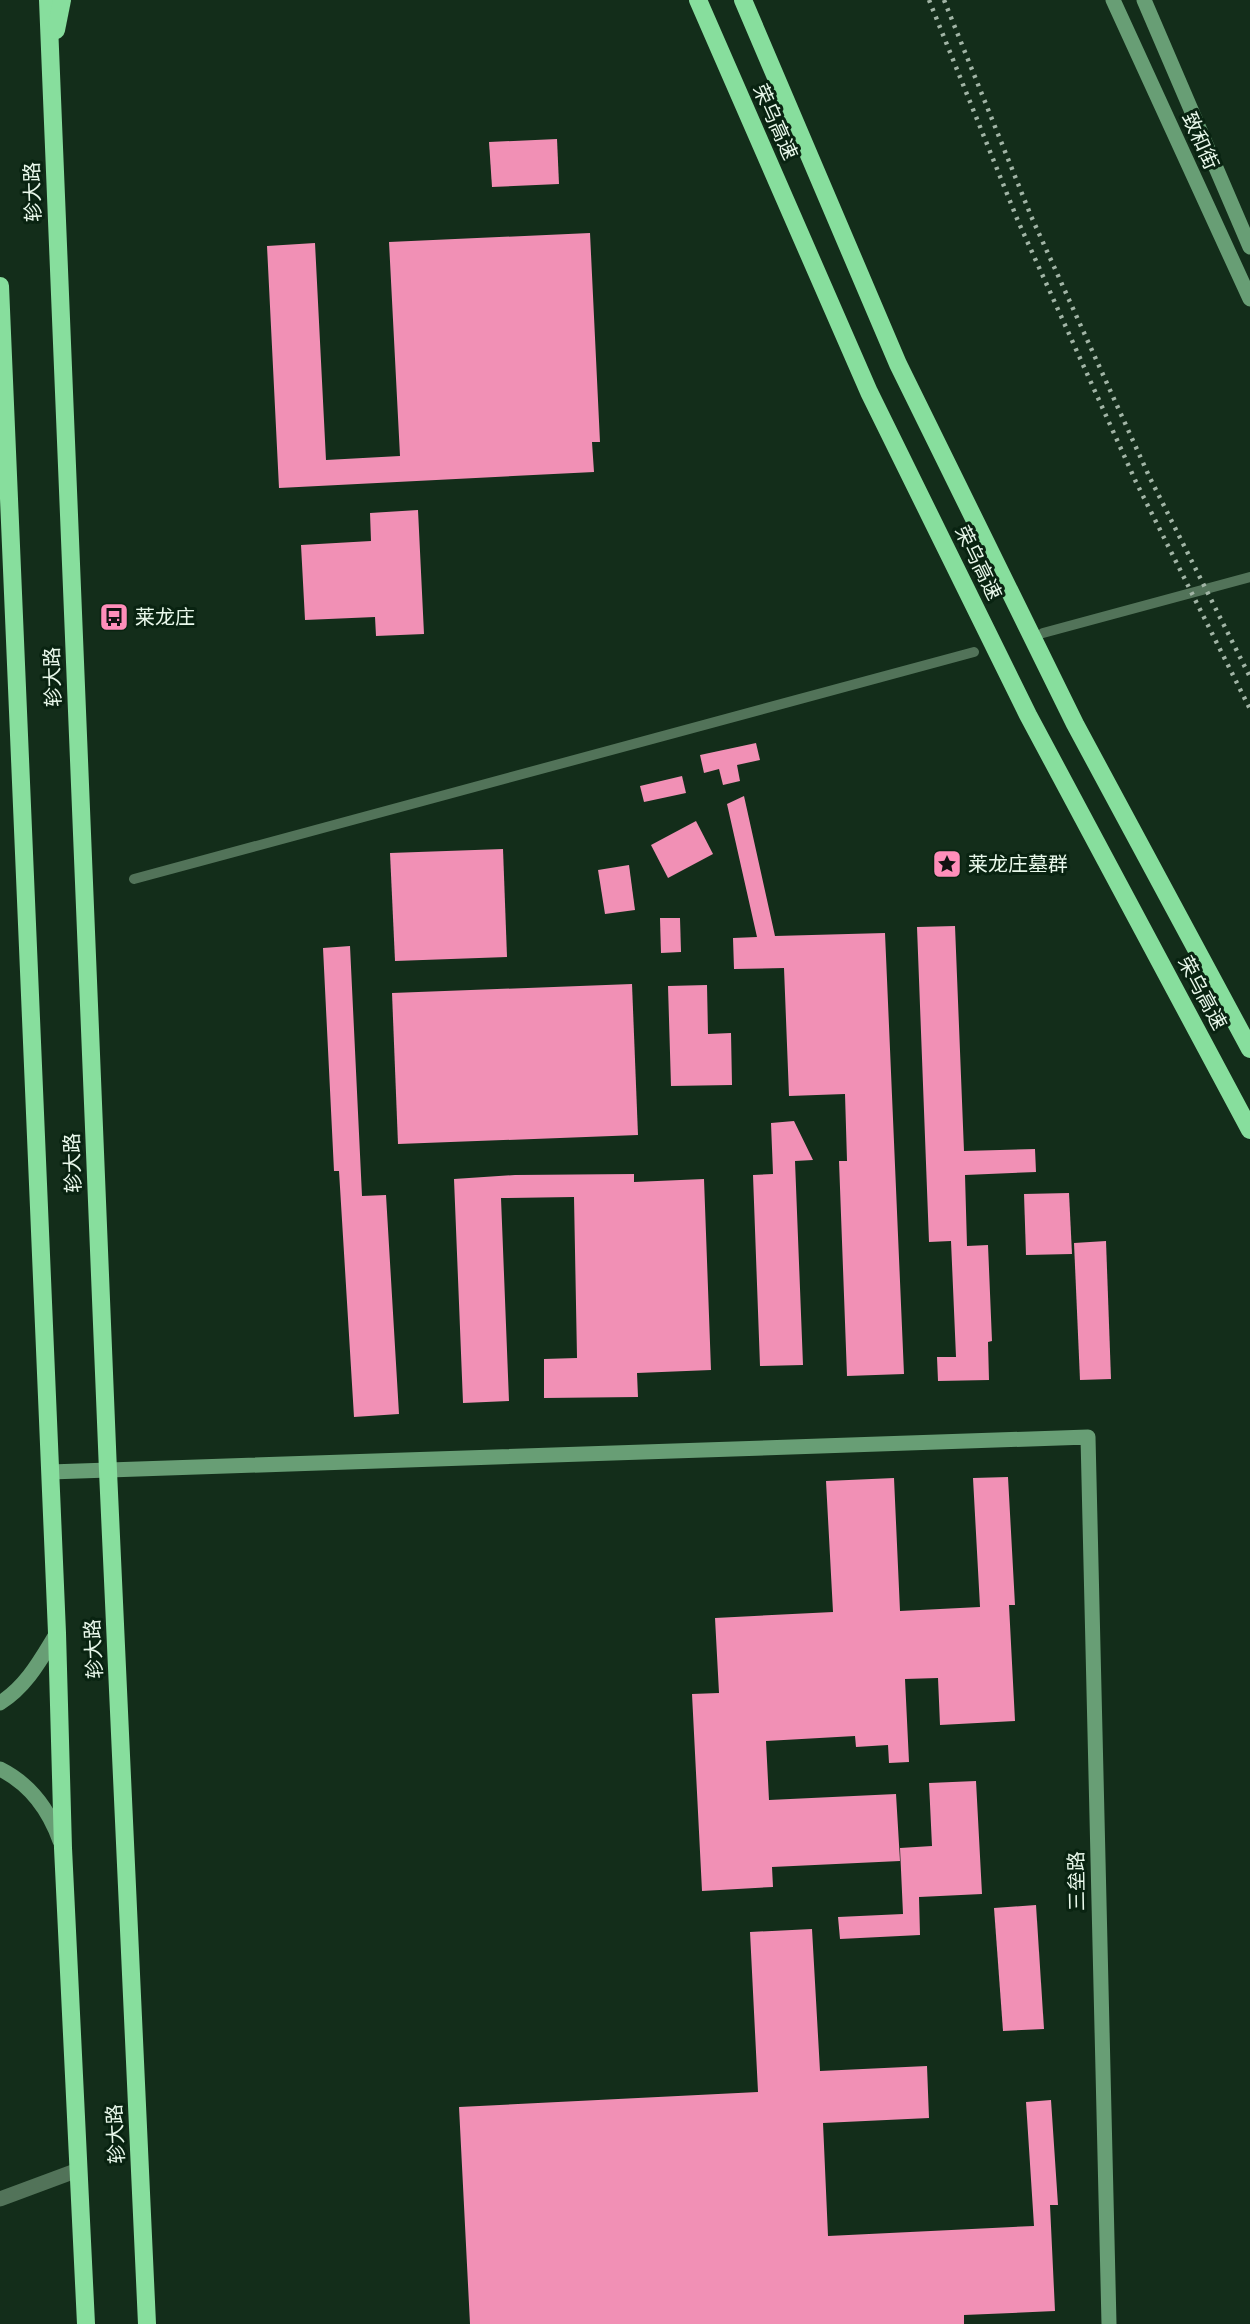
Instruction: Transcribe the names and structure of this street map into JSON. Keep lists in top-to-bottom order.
{
  "streets": {
    "highway": ["荣乌高速", "轸大路"],
    "street": ["致和街", "三垒路"]
  },
  "crossings": [
    ["轸大路", "三垒路"]
  ],
  "places": {
    "bus stop": ["莱龙庄"],
    "place": ["莱龙庄墓群"]
  }
}
